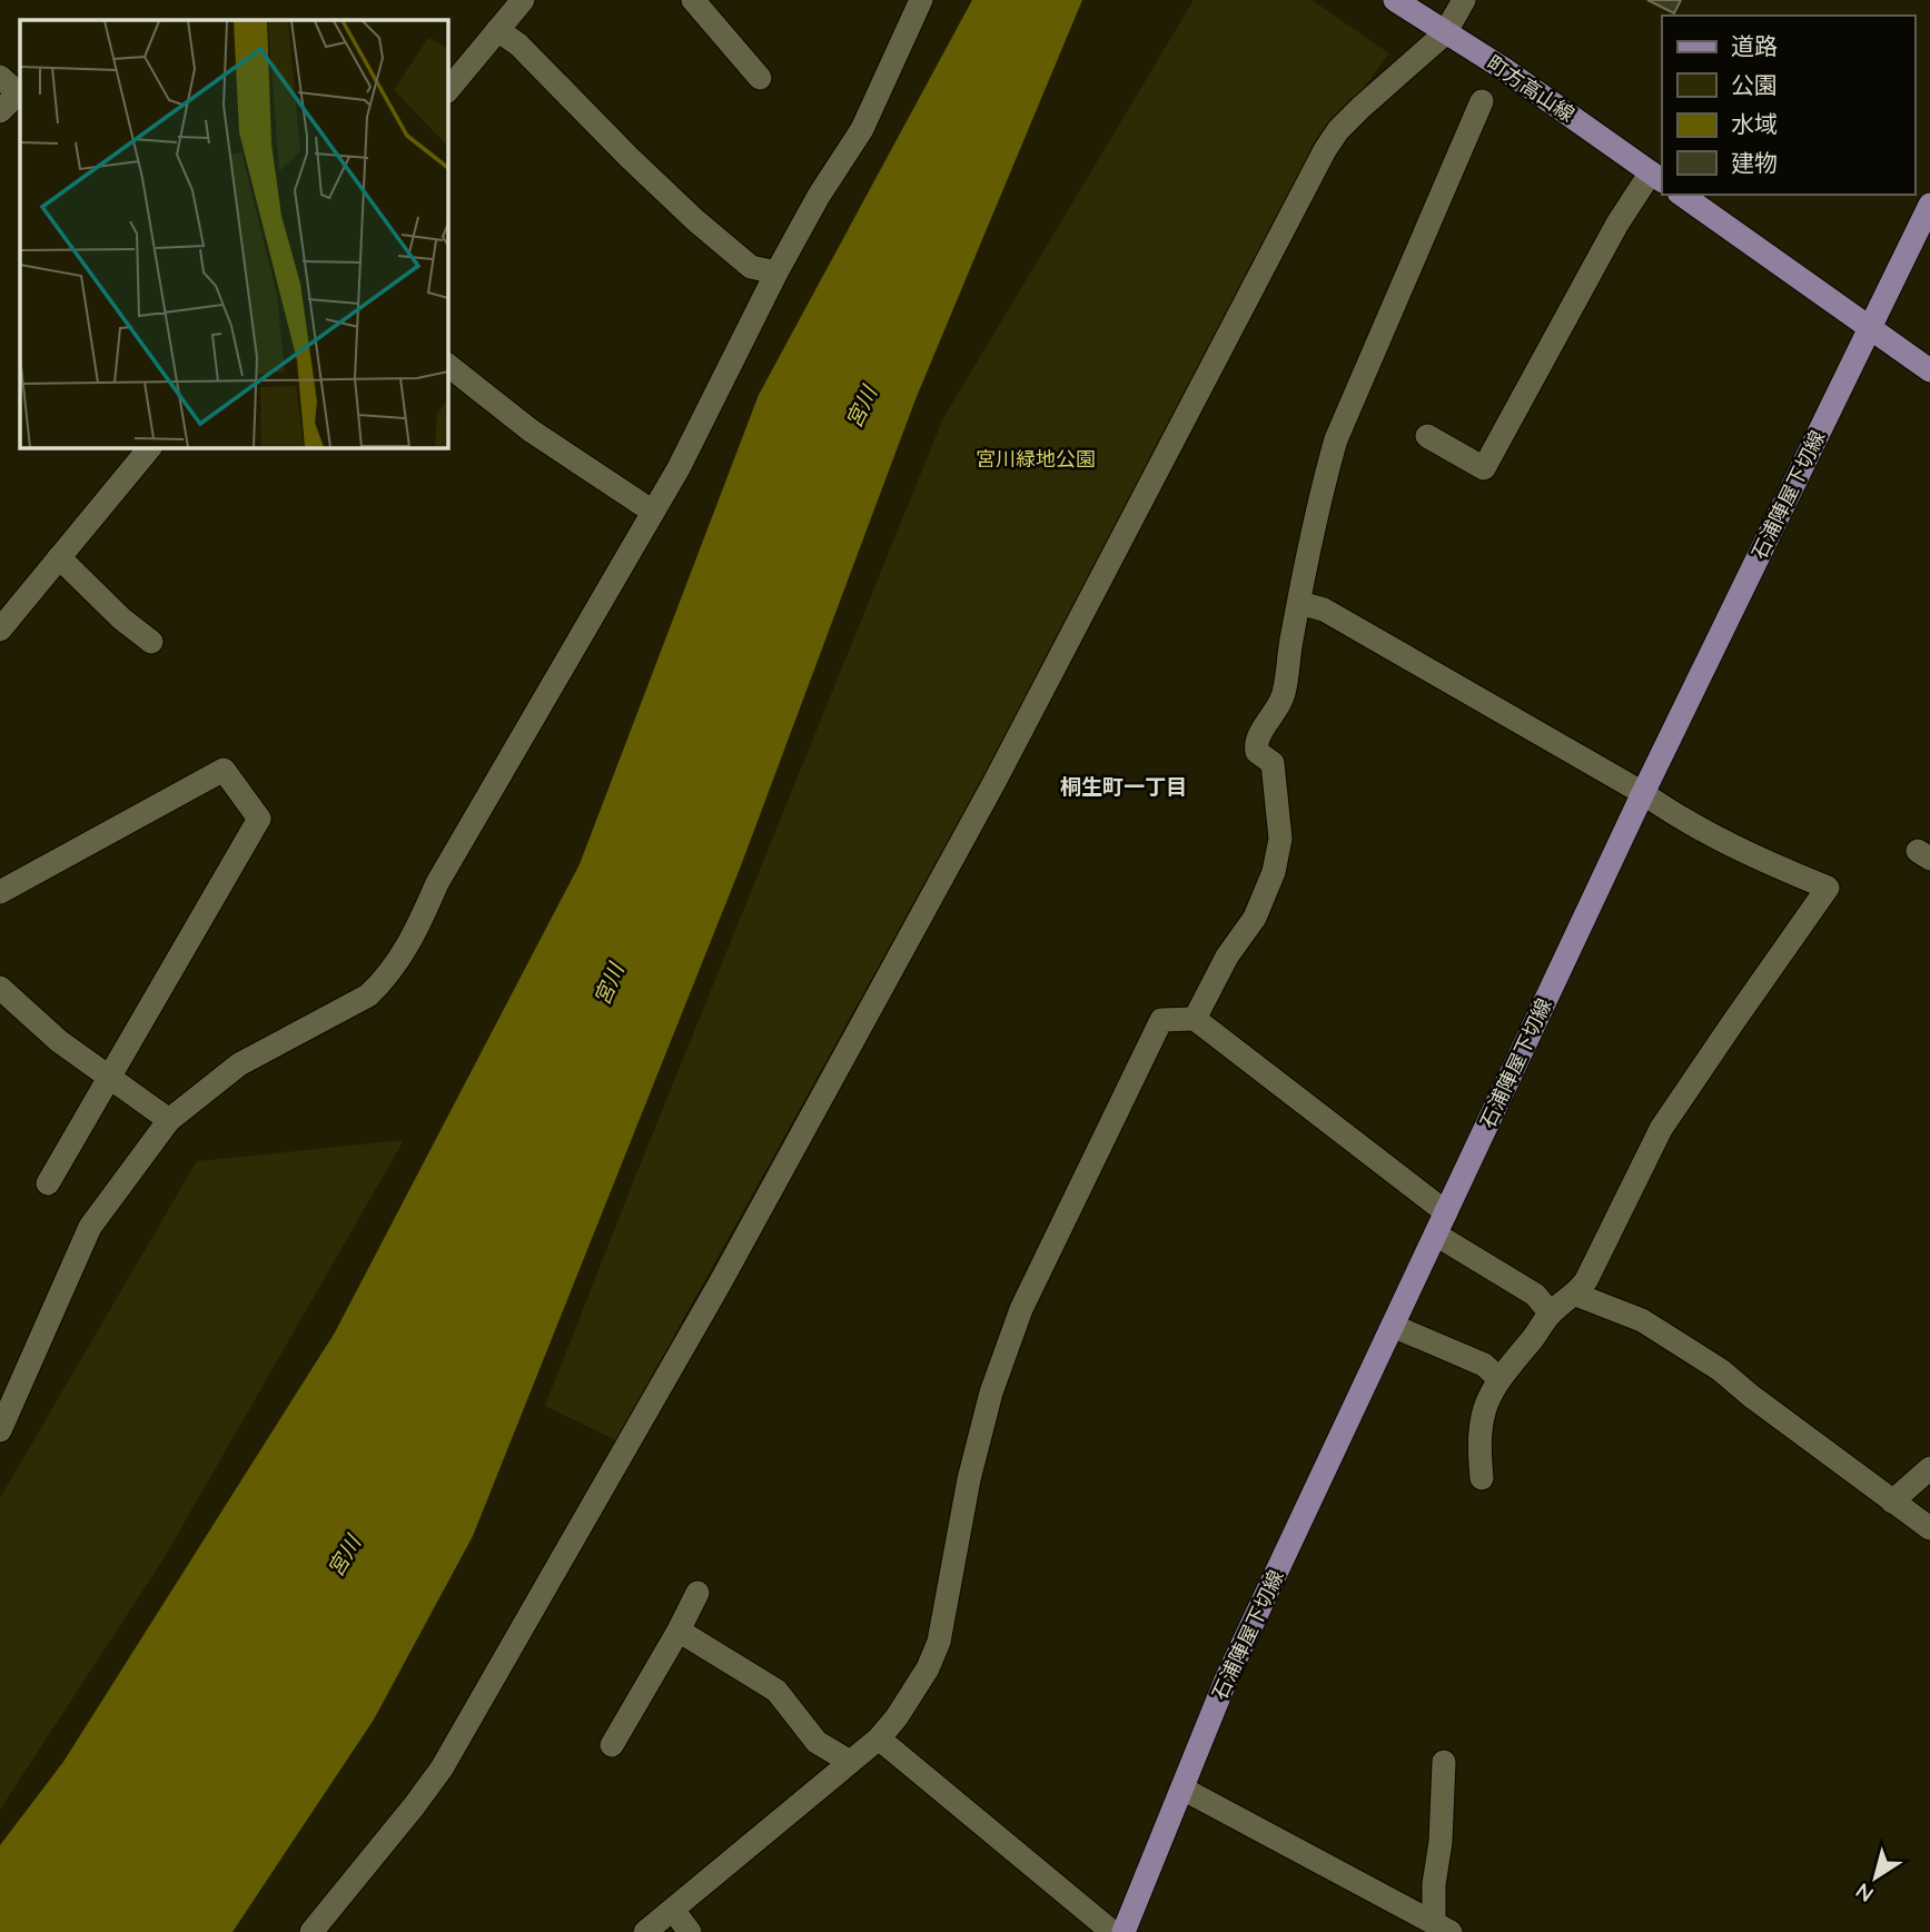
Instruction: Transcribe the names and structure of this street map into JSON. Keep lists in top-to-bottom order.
{
  "streets": {
    "main road": ["町方高山線", "石浦陣屋下切線"]
  },
  "districts": ["桐生町一丁目"],
  "water": ["宮川"],
  "parks": ["宮川緑地公園"],
  "legend": [
    "道路",
    "公園",
    "水域",
    "建物"
  ],
  "north": "bottom left"
}
